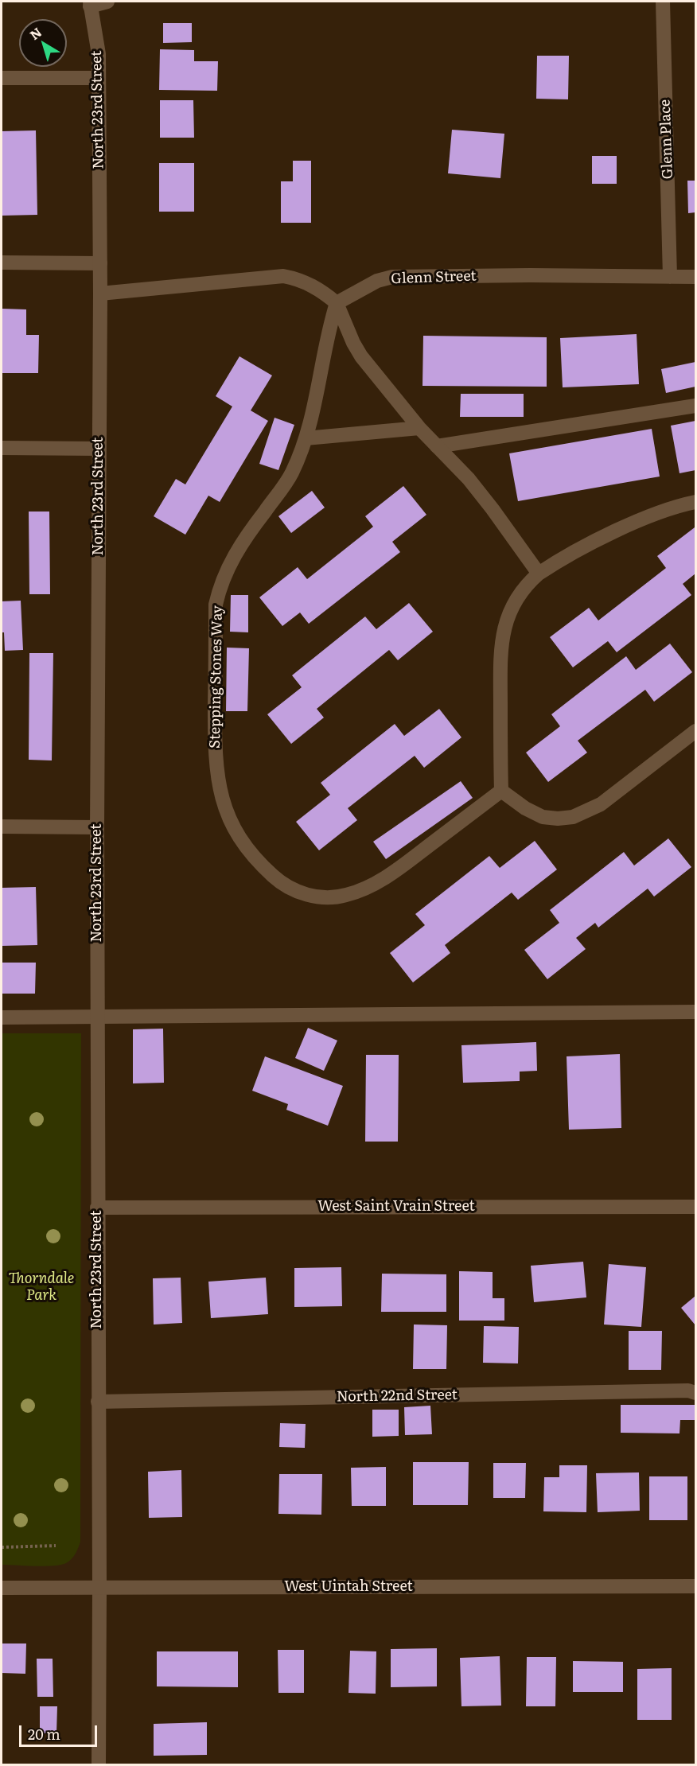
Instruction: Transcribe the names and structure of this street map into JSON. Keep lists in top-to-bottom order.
{
  "streets": {
    "street": [
      "North 23rd Street",
      "Glenn Place",
      "Glenn Street",
      "Stepping Stones Way",
      "West Saint Vrain Street",
      "North 22nd Street",
      "West Uintah Street"
    ]
  },
  "crossings": [
    ["North 23rd Street", "West Saint Vrain Street"],
    ["North 23rd Street", "North 22nd Street"],
    ["North 23rd Street", "West Uintah Street"],
    ["Glenn Place", "Glenn Street"],
    ["Glenn Street", "Stepping Stones Way"]
  ],
  "parks": ["Thorndale Park"],
  "scale_bar": "20 m",
  "north": "top left"
}
